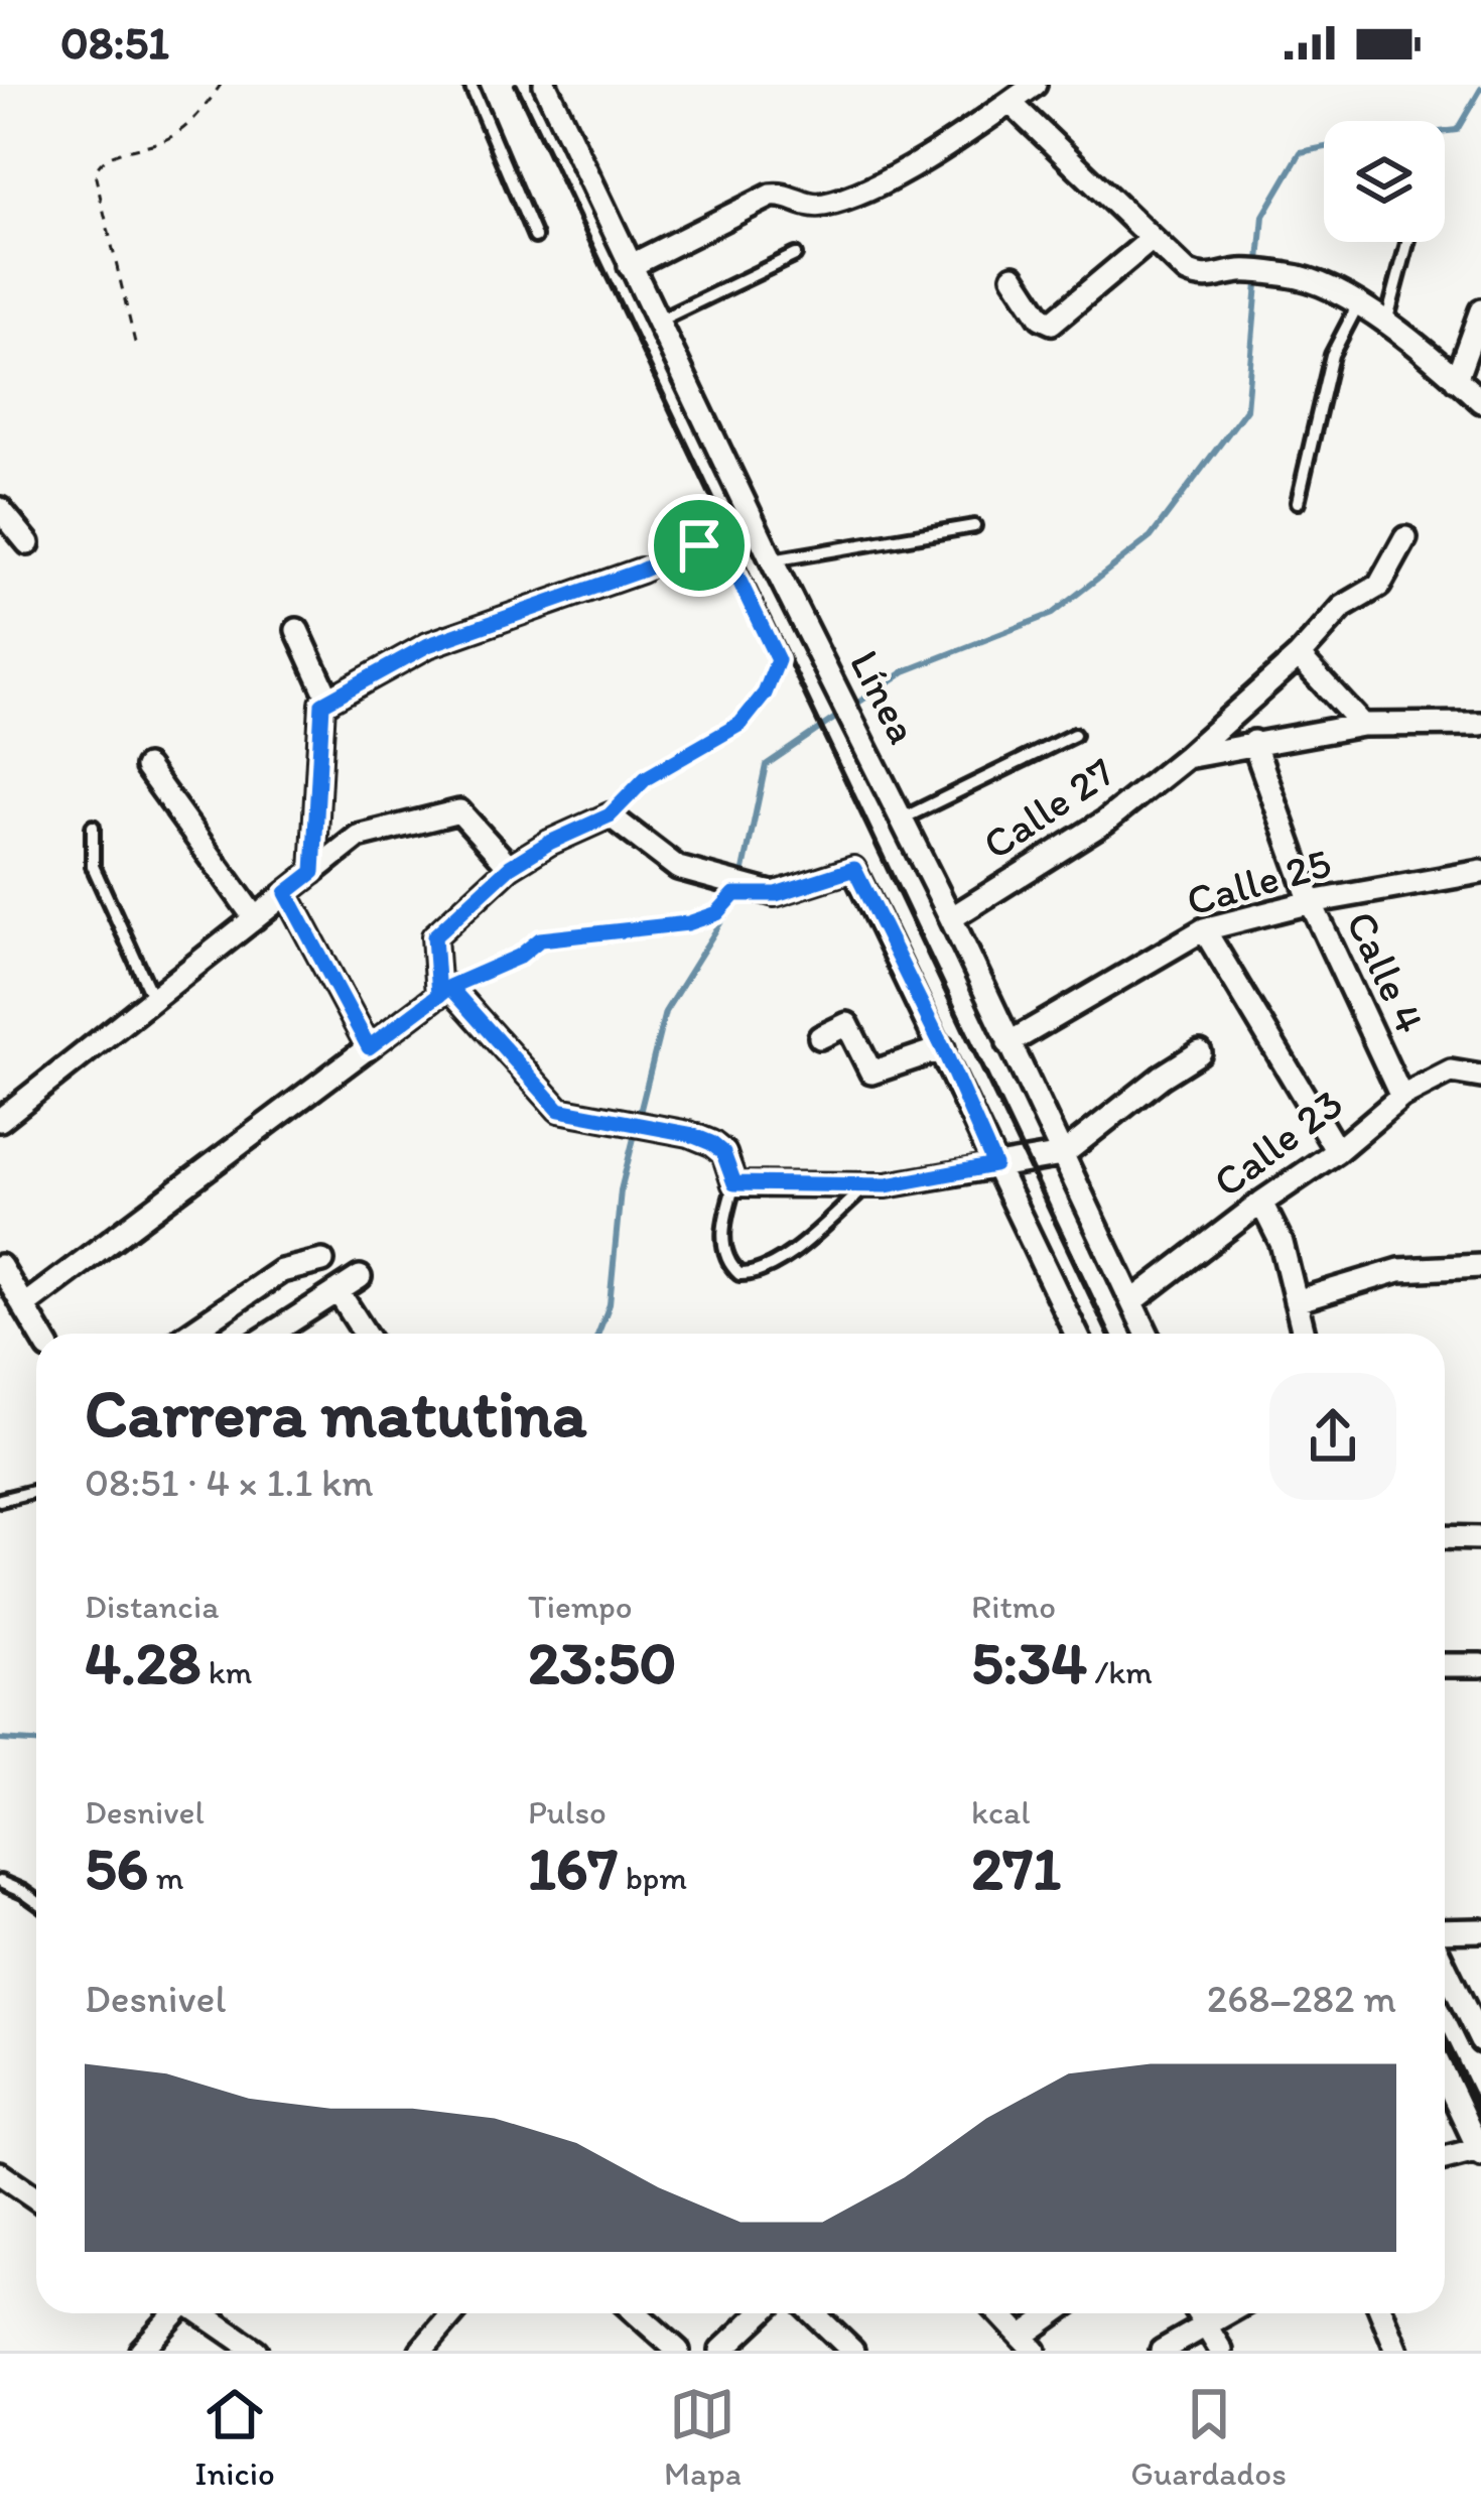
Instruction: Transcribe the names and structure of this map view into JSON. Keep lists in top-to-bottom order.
{
  "streets": {
    "street": [
      "Línea",
      "Calle 27",
      "Calle 25",
      "Calle 4",
      "Calle 23"
    ]
  },
  "crossings": [
    ["Línea", "Calle 27"],
    ["Línea", "Calle 25"],
    ["Línea", "Calle 23"],
    ["Calle 27", "Calle 4"],
    ["Calle 25", "Calle 4"],
    ["Calle 4", "Calle 23"]
  ],
  "page": {
    "status": "08:51",
    "heading": ["Carrera matutina", "08:51 · 4 × 1.1 km"],
    "stats": [
      ["Distancia", "4.28 km"],
      ["Tiempo", "23:50"],
      ["Ritmo", "5:34 /km"],
      ["Desnivel", "56 m"],
      ["Pulso", "167 bpm"],
      ["kcal", "271"]
    ],
    "chart": ["Desnivel", "268–282 m"],
    "tabs": ["Inicio", "Mapa", "Guardados"]
  }
}
